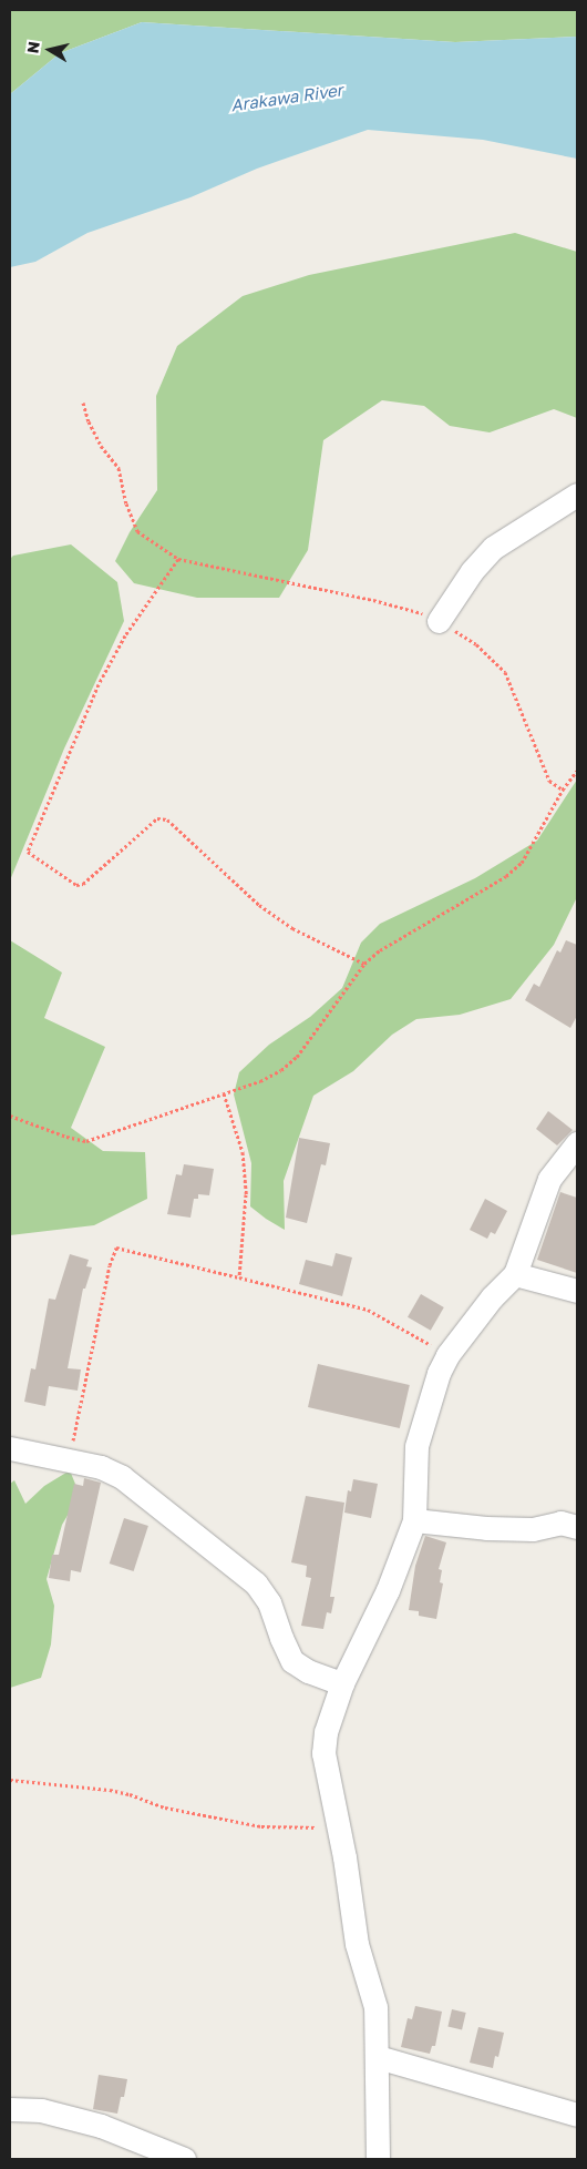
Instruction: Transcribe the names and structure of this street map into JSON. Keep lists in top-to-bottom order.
{
  "water": ["Arakawa River"],
  "north": "left"
}
